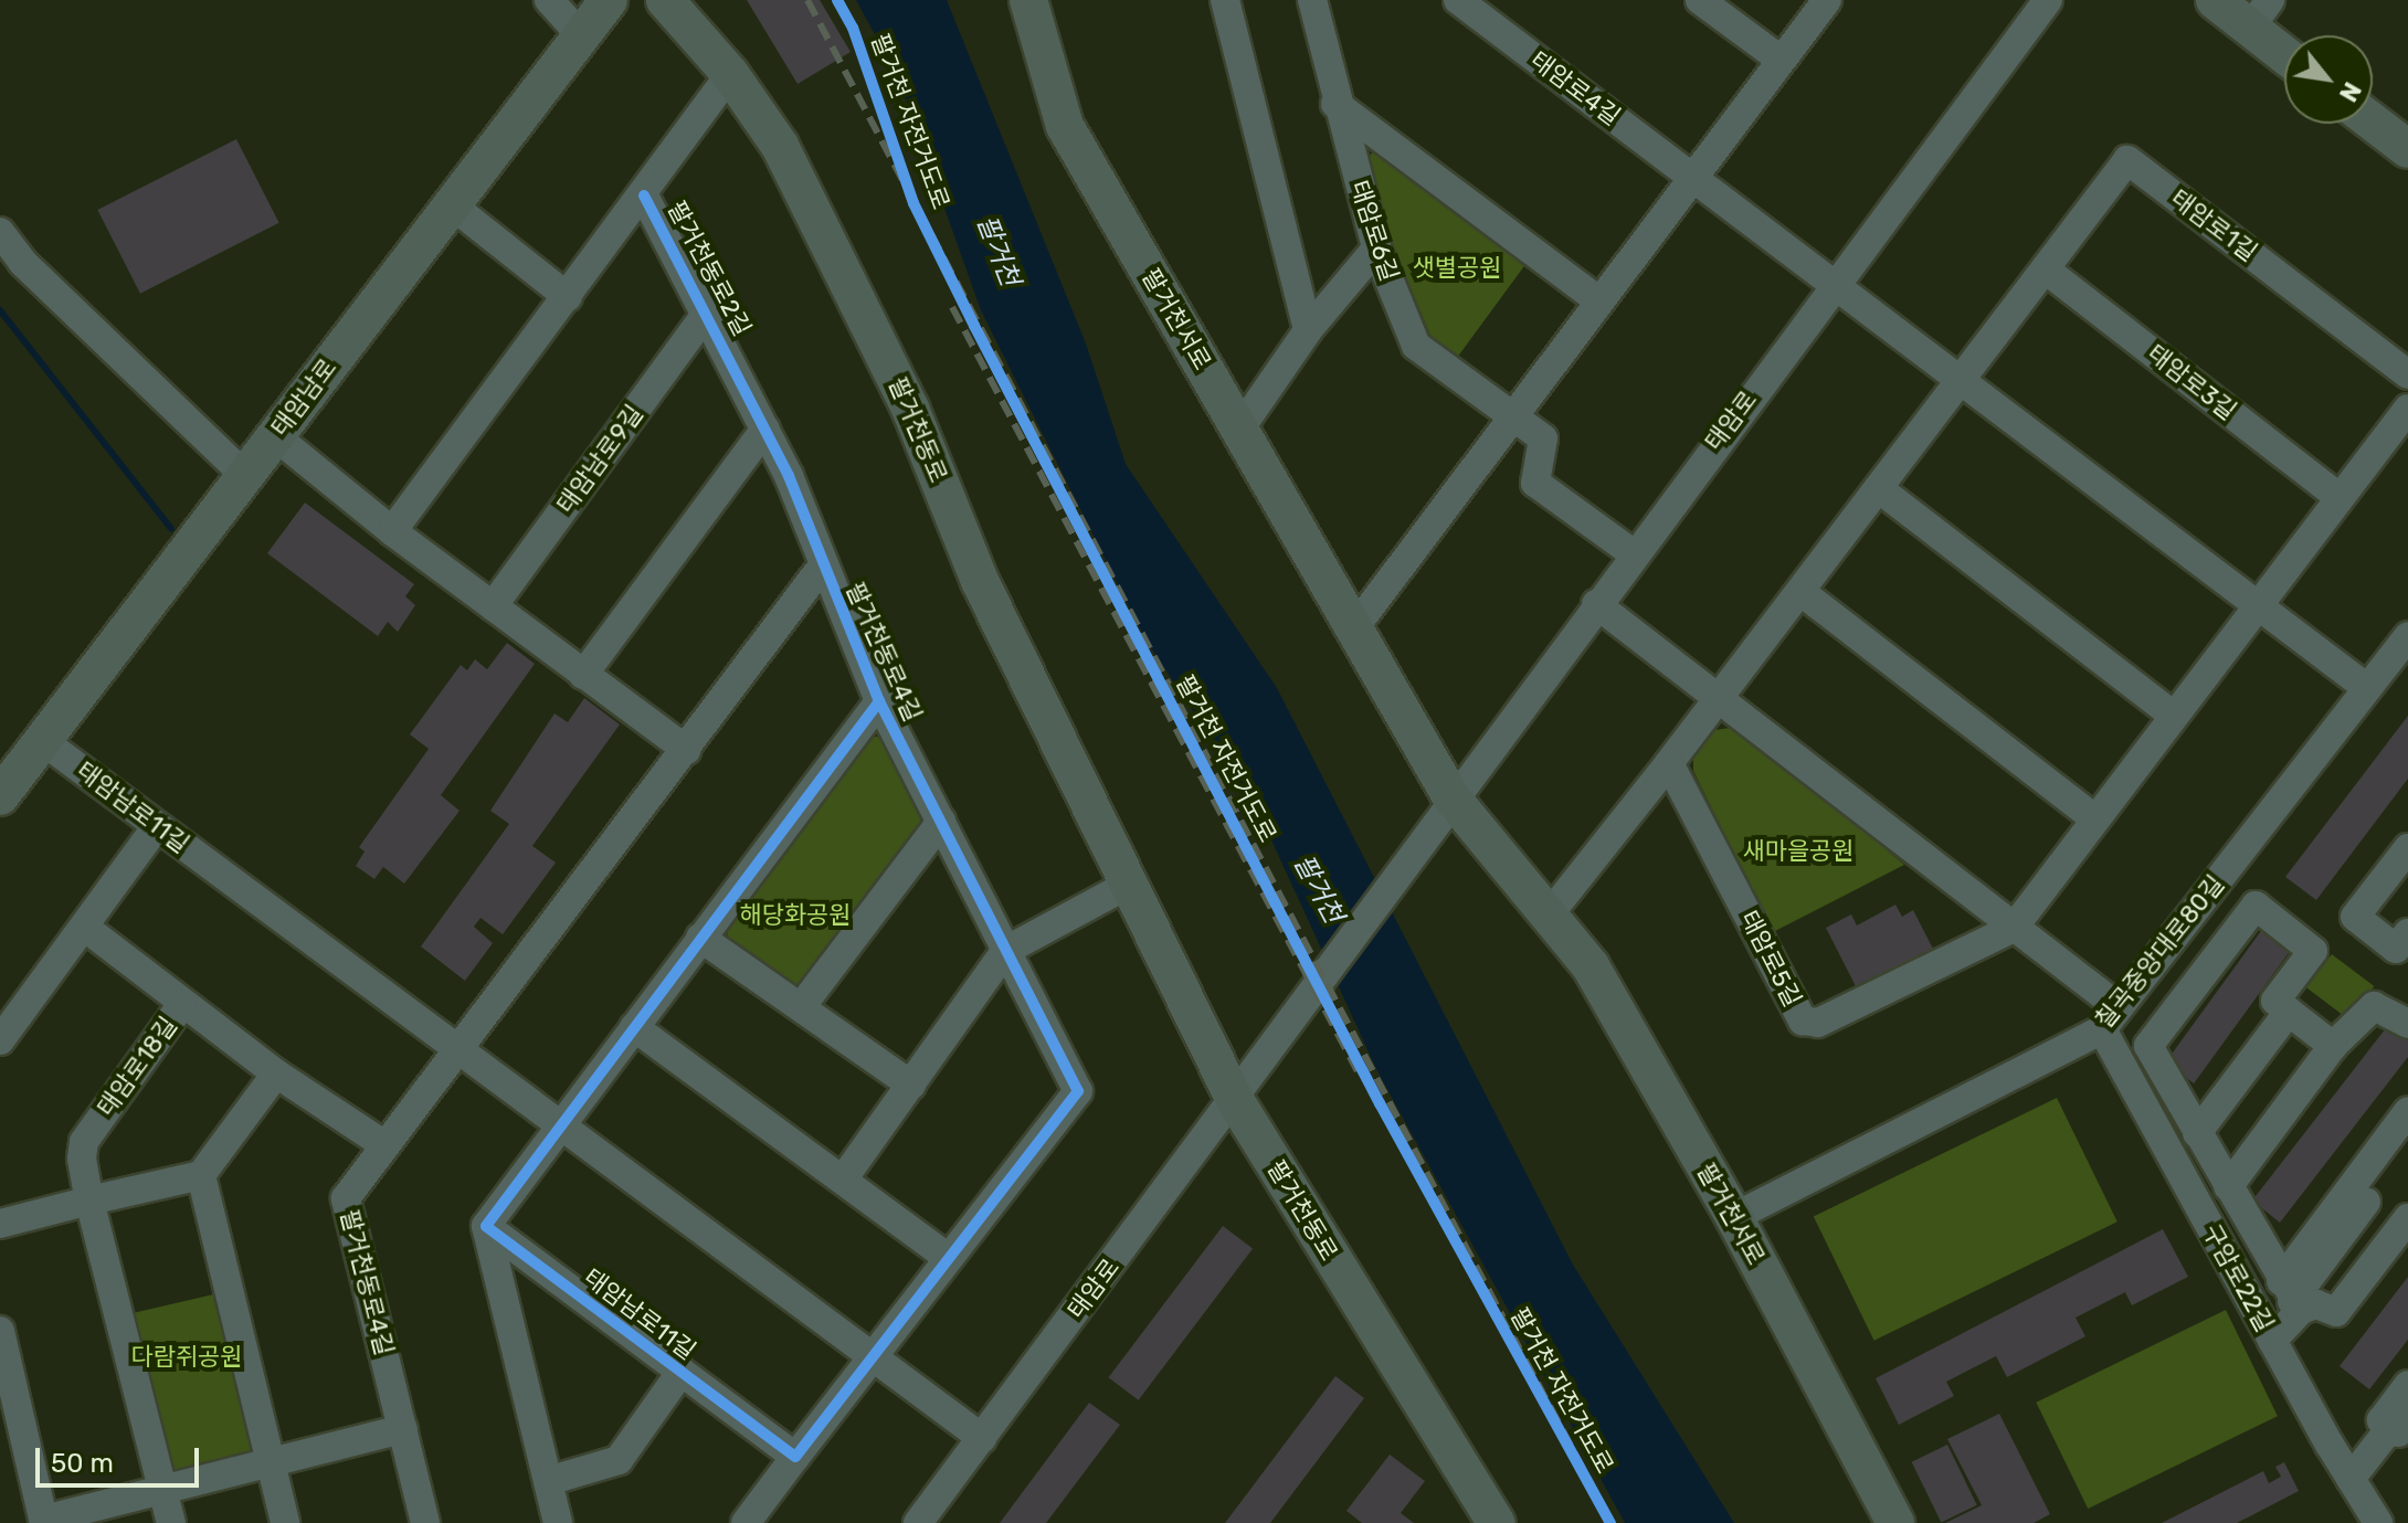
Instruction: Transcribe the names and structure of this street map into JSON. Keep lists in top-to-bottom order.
{
  "streets": {
    "main road": ["팔거천서로", "태암남로", "팔거천동로"],
    "street": [
      "태암로4길",
      "태암로1길",
      "태암로6길",
      "팔거천동로2길",
      "태암로3길",
      "태암로",
      "태암남로9길",
      "팔거천동로4길",
      "태암남로11길",
      "칠곡중앙대로80길",
      "태암로5길",
      "태암로18길",
      "구암로22길"
    ],
    "cycle path": ["팔거천 자전거도로"]
  },
  "crossings": [
    ["태암로4길", "태암로"],
    ["태암로1길", "태암로3길"],
    ["태암로6길", "태암로"],
    ["팔거천동로2길", "팔거천동로"],
    ["팔거천동로2길", "태암남로9길"],
    ["팔거천동로2길", "팔거천동로4길"],
    ["팔거천서로", "태암로"],
    ["팔거천서로", "칠곡중앙대로80길"],
    ["태암남로", "태암남로11길"],
    ["태암로", "팔거천동로"],
    ["태암로", "태암남로11길"],
    ["팔거천동로4길", "태암남로11길"],
    ["칠곡중앙대로80길", "구암로22길"]
  ],
  "water": ["팔거천"],
  "parks": [
    "샛별공원",
    "새마을공원",
    "해당화공원",
    "다람쥐공원"
  ],
  "scale_bar": "50 m",
  "north": "bottom right"
}
